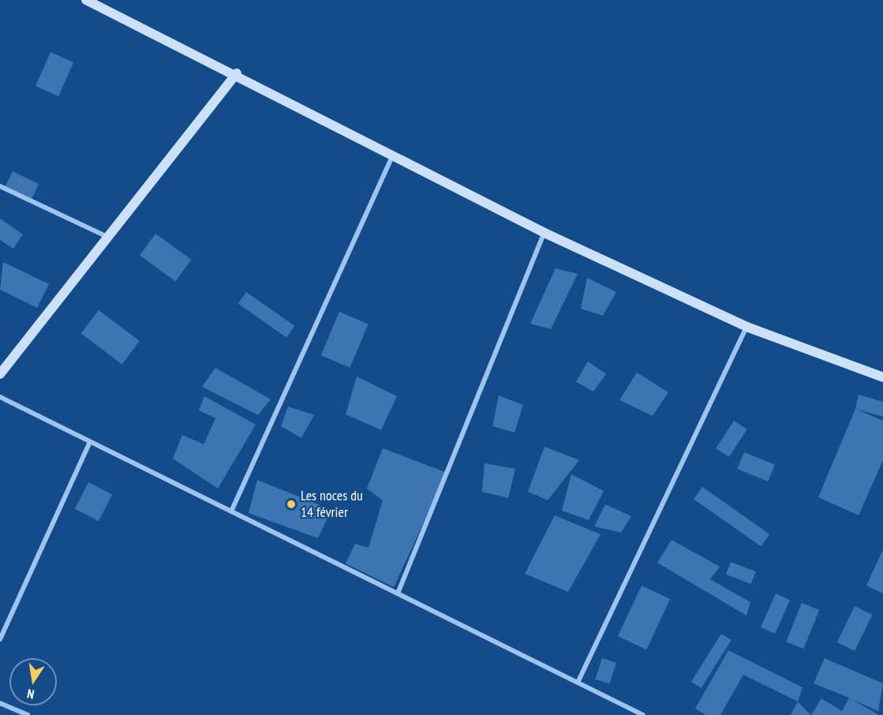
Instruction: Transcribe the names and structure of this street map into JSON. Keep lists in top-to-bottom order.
{
  "places": ["Les noces du 14 février"],
  "north": "bottom"
}
